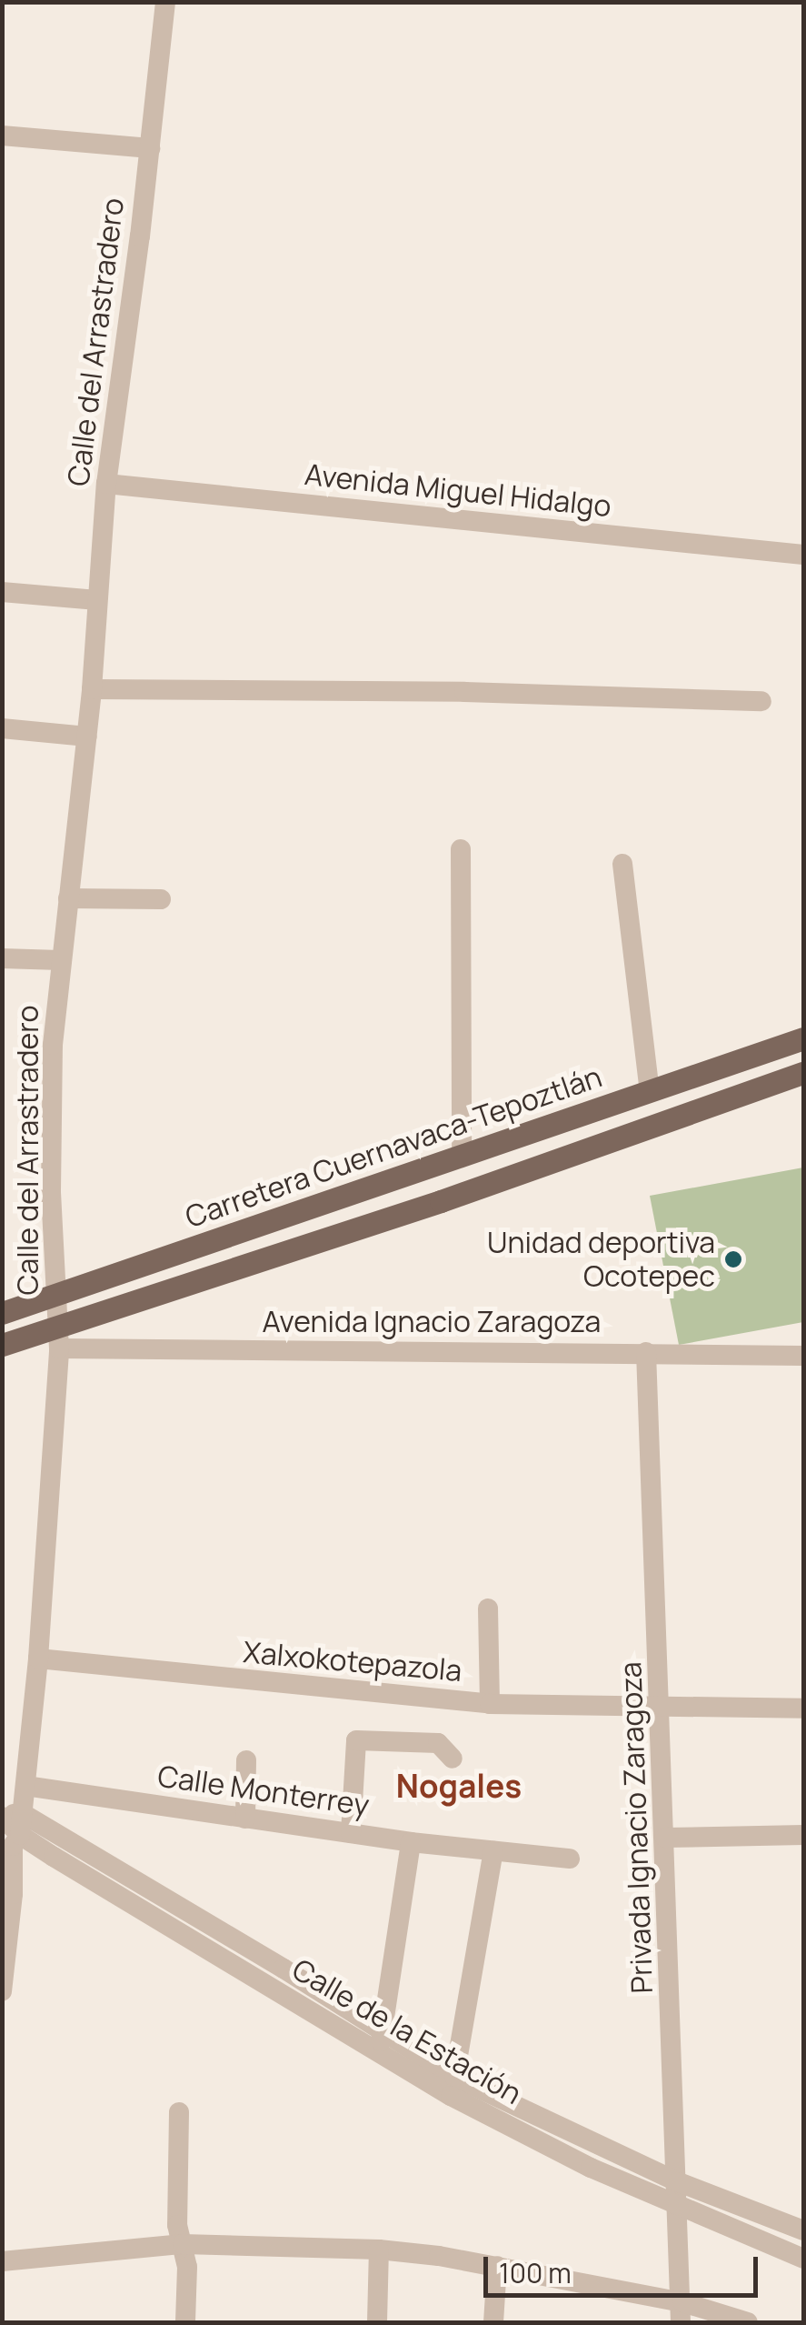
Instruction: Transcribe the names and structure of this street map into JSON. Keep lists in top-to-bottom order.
{
  "streets": {
    "main road": ["Carretera Cuernavaca-Tepoztlán"],
    "street": [
      "Calle del Arrastradero",
      "Avenida Miguel Hidalgo",
      "Avenida Ignacio Zaragoza",
      "Xalxokotepazola",
      "Calle Monterrey",
      "Privada Ignacio Zaragoza",
      "Calle de la Estación"
    ]
  },
  "crossings": [
    ["Calle del Arrastradero", "Avenida Miguel Hidalgo"],
    ["Calle del Arrastradero", "Carretera Cuernavaca-Tepoztlán"],
    ["Calle del Arrastradero", "Avenida Ignacio Zaragoza"],
    ["Calle del Arrastradero", "Xalxokotepazola"],
    ["Calle del Arrastradero", "Calle Monterrey"],
    ["Calle del Arrastradero", "Calle de la Estación"],
    ["Avenida Ignacio Zaragoza", "Privada Ignacio Zaragoza"],
    ["Xalxokotepazola", "Privada Ignacio Zaragoza"],
    ["Privada Ignacio Zaragoza", "Calle de la Estación"]
  ],
  "districts": ["Nogales"],
  "places": ["Unidad deportiva Ocotepec"],
  "scale_bar": "100 m"
}
